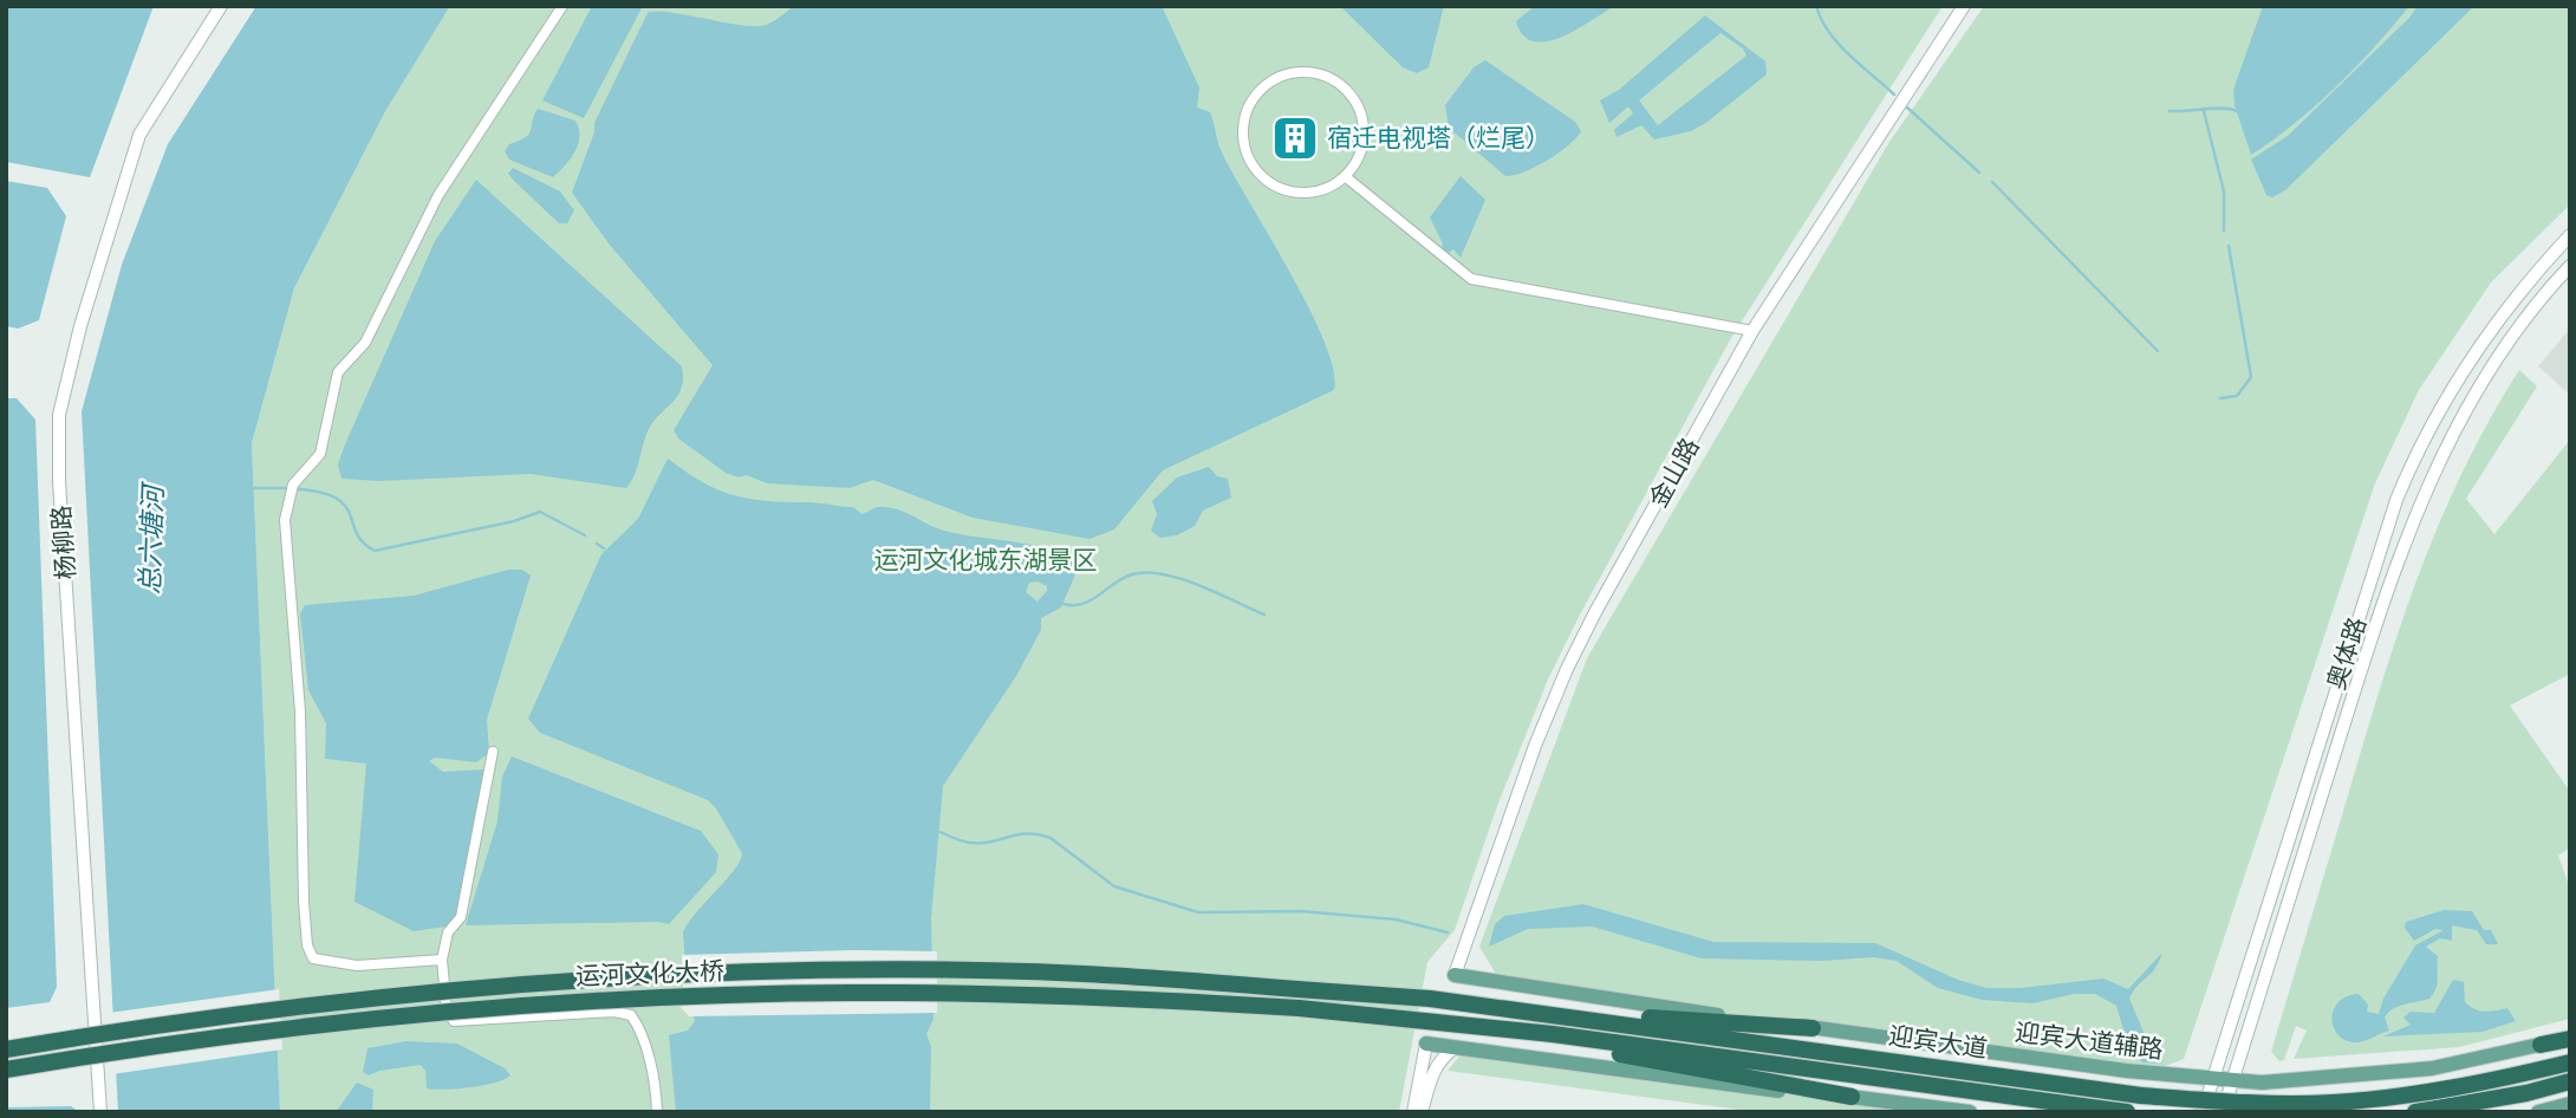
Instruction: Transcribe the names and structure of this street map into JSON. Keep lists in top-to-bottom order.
{
  "streets": {
    "highway": ["运河文化大桥", "迎宾大道"],
    "main road": ["迎宾大道辅路"],
    "street": ["金山路", "杨柳路", "奥体路"]
  },
  "crossings": [
    ["金山路", "迎宾大道辅路"],
    ["奥体路", "迎宾大道辅路"],
    ["运河文化大桥", "迎宾大道"]
  ],
  "water": ["总六塘河"],
  "parks": ["运河文化城东湖景区"],
  "places": {
    "building": ["宿迁电视塔（烂尾）"]
  }
}
